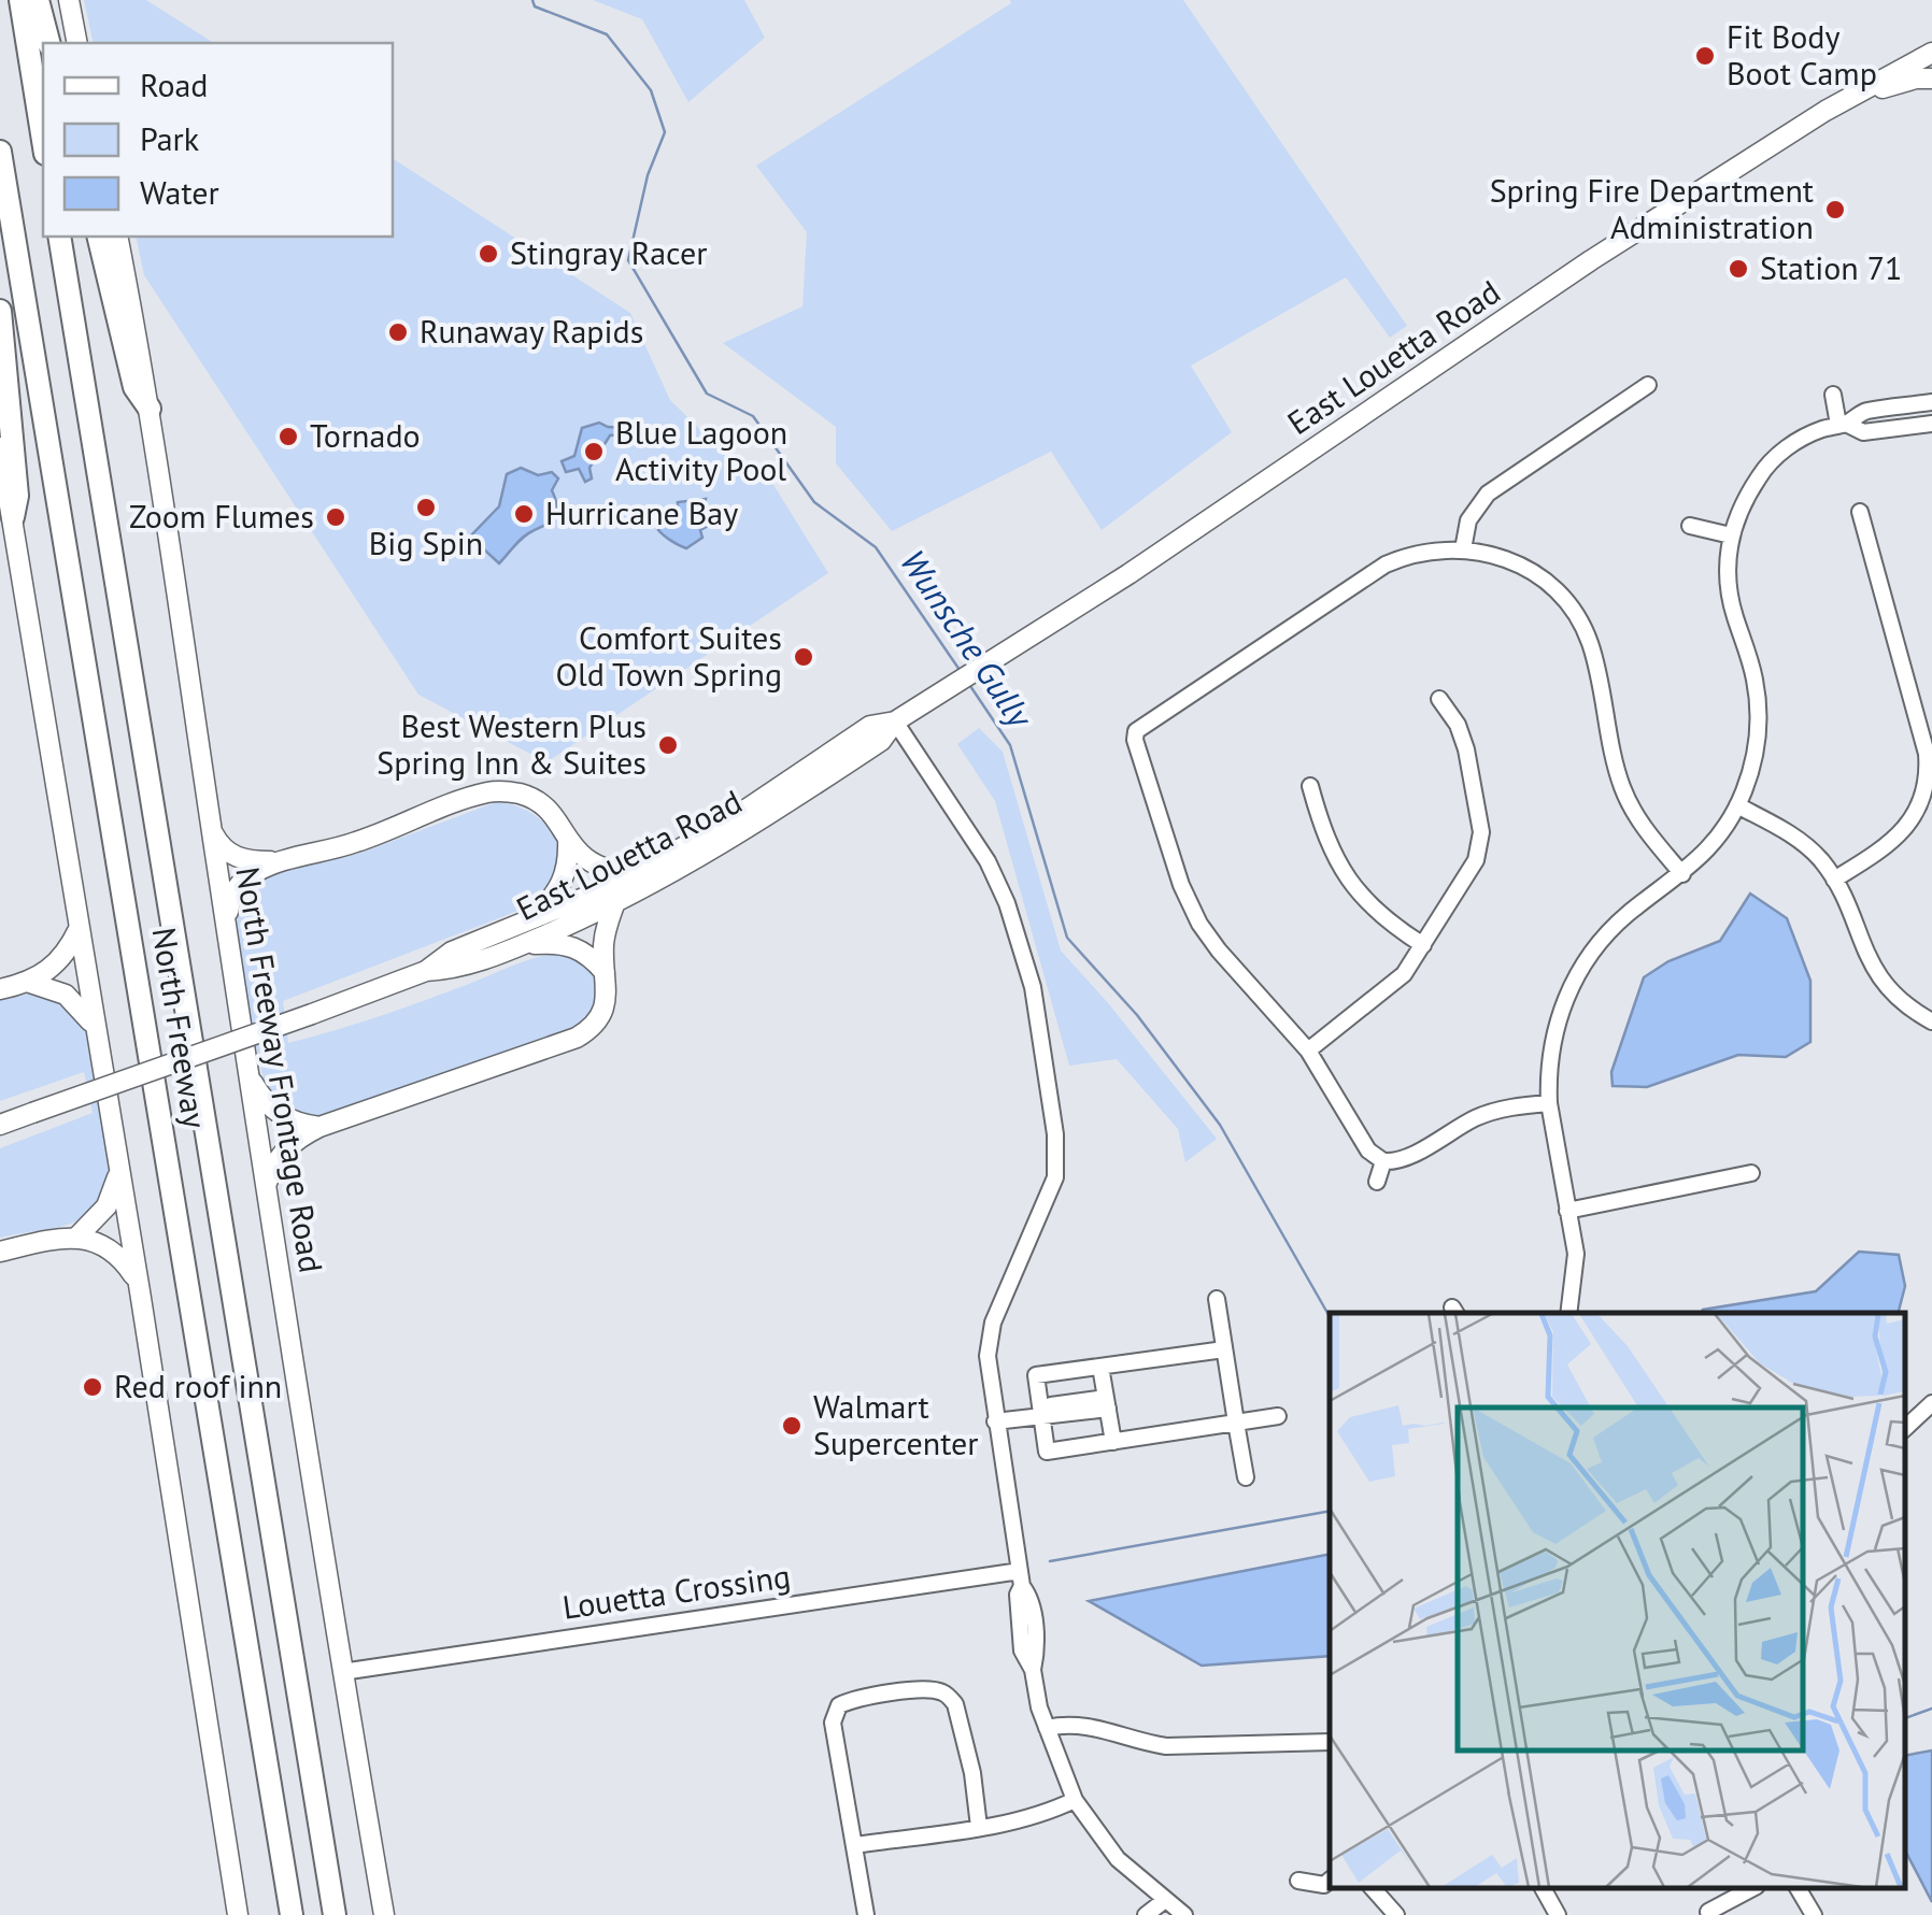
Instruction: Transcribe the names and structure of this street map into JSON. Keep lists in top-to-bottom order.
{
  "streets": {
    "highway": ["North Freeway"],
    "main road": ["East Louetta Road", "North Freeway Frontage Road"],
    "street": ["Louetta Crossing"]
  },
  "crossings": [
    ["North Freeway Frontage Road", "Louetta Crossing"]
  ],
  "water": ["Wunsche Gully"],
  "places": [
    "Fit Body Boot Camp",
    "Spring Fire Department Administration",
    "Stingray Racer",
    "Station 71",
    "Runaway Rapids",
    "Tornado",
    "Blue Lagoon Activity Pool",
    "Big Spin",
    "Hurricane Bay",
    "Zoom Flumes",
    "Comfort Suites Old Town Spring",
    "Best Western Plus Spring Inn & Suites",
    "Red roof inn",
    "Walmart Supercenter"
  ],
  "legend": ["Road", "Park", "Water"]
}
